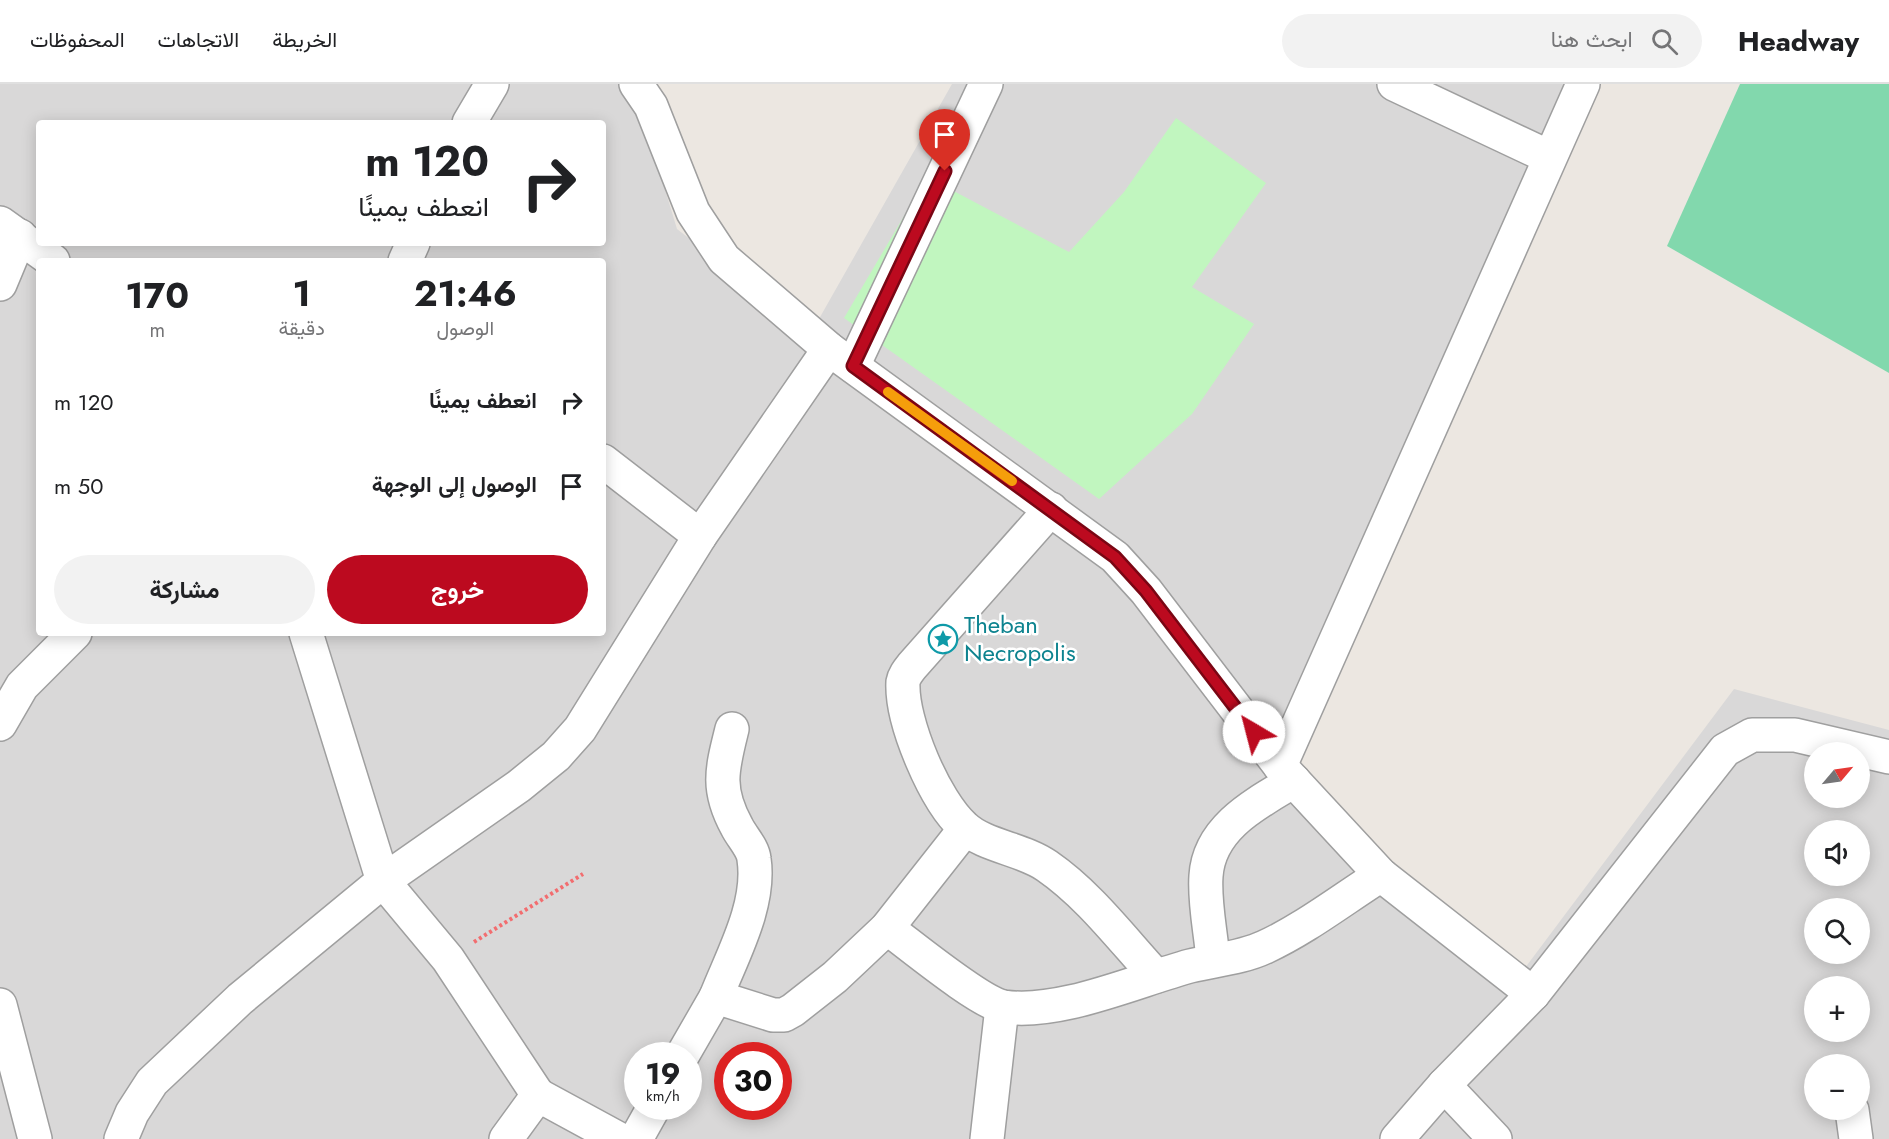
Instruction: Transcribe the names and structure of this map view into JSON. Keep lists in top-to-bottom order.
{
  "places": {
    "place": ["Theban Necropolis"]
  },
  "north": "top right",
  "page": {
    "header": "Headway",
    "search": "ابحث هنا",
    "nav": ["الخريطة", "الاتجاهات", "المحفوظات"],
    "turn": ["120 m", "انعطف يمينًا"],
    "eta": [
      "21:46",
      "الوصول",
      "1",
      "دقيقة",
      "170",
      "m"
    ],
    "list": [
      {
        "name": "انعطف يمينًا",
        "value": "120 m"
      },
      {
        "name": "الوصول إلى الوجهة",
        "value": "50 m"
      }
    ],
    "buttons": ["خروج", "مشاركة"],
    "map_buttons": ["+", "−"],
    "speed": "19 km/h",
    "limit": "30"
  }
}
